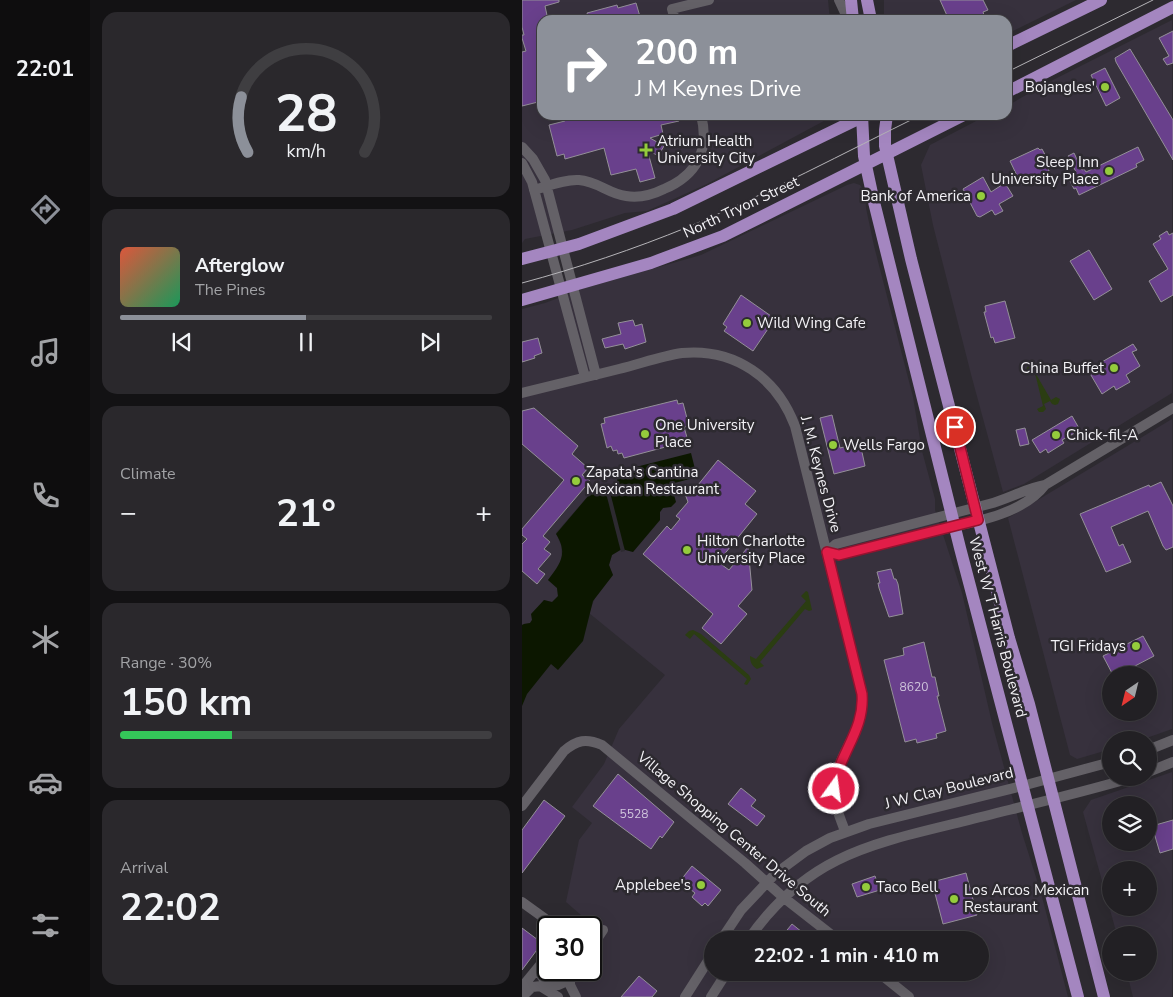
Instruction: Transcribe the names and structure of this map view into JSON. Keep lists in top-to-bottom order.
{
  "streets": {
    "main road": ["North Tryon Street", "West W T Harris Boulevard"],
    "street": ["J. M. Keynes Drive", "J W Clay Boulevard", "Village Shopping Center Drive South"]
  },
  "crossings": [
    ["North Tryon Street", "West W T Harris Boulevard"],
    ["J. M. Keynes Drive", "J W Clay Boulevard"],
    ["West W T Harris Boulevard", "J W Clay Boulevard"],
    ["J W Clay Boulevard", "Village Shopping Center Drive South"]
  ],
  "places": {
    "other": [
      "Bojangles'",
      "Sleep Inn University Place",
      "Bank of America",
      "Wild Wing Cafe",
      "China Buffet",
      "One University Place",
      "Chick-fil-A",
      "Wells Fargo",
      "Zapata's Cantina Mexican Restaurant",
      "Hilton Charlotte University Place",
      "TGI Fridays",
      "Applebee's",
      "Taco Bell",
      "Los Arcos Mexican Restaurant"
    ],
    "health": ["Atrium Health University City"]
  },
  "house_numbers": ["8620", "5528"],
  "north": "bottom left",
  "page": {
    "tabs": "22:01",
    "turn": ["200 m", "J M Keynes Drive"],
    "song": ["Afterglow", "The Pines"],
    "tile": [
      "Climate",
      ["Range · 30%", "150 km"],
      ["Arrival", "22:02"]
    ],
    "heat": ["−", "21°", "+"],
    "map_buttons": ["+", "−"],
    "limit": "30",
    "trip": "22:02 · 1 min · 410 m",
    "gauge": ["28", "km/h"]
  }
}
